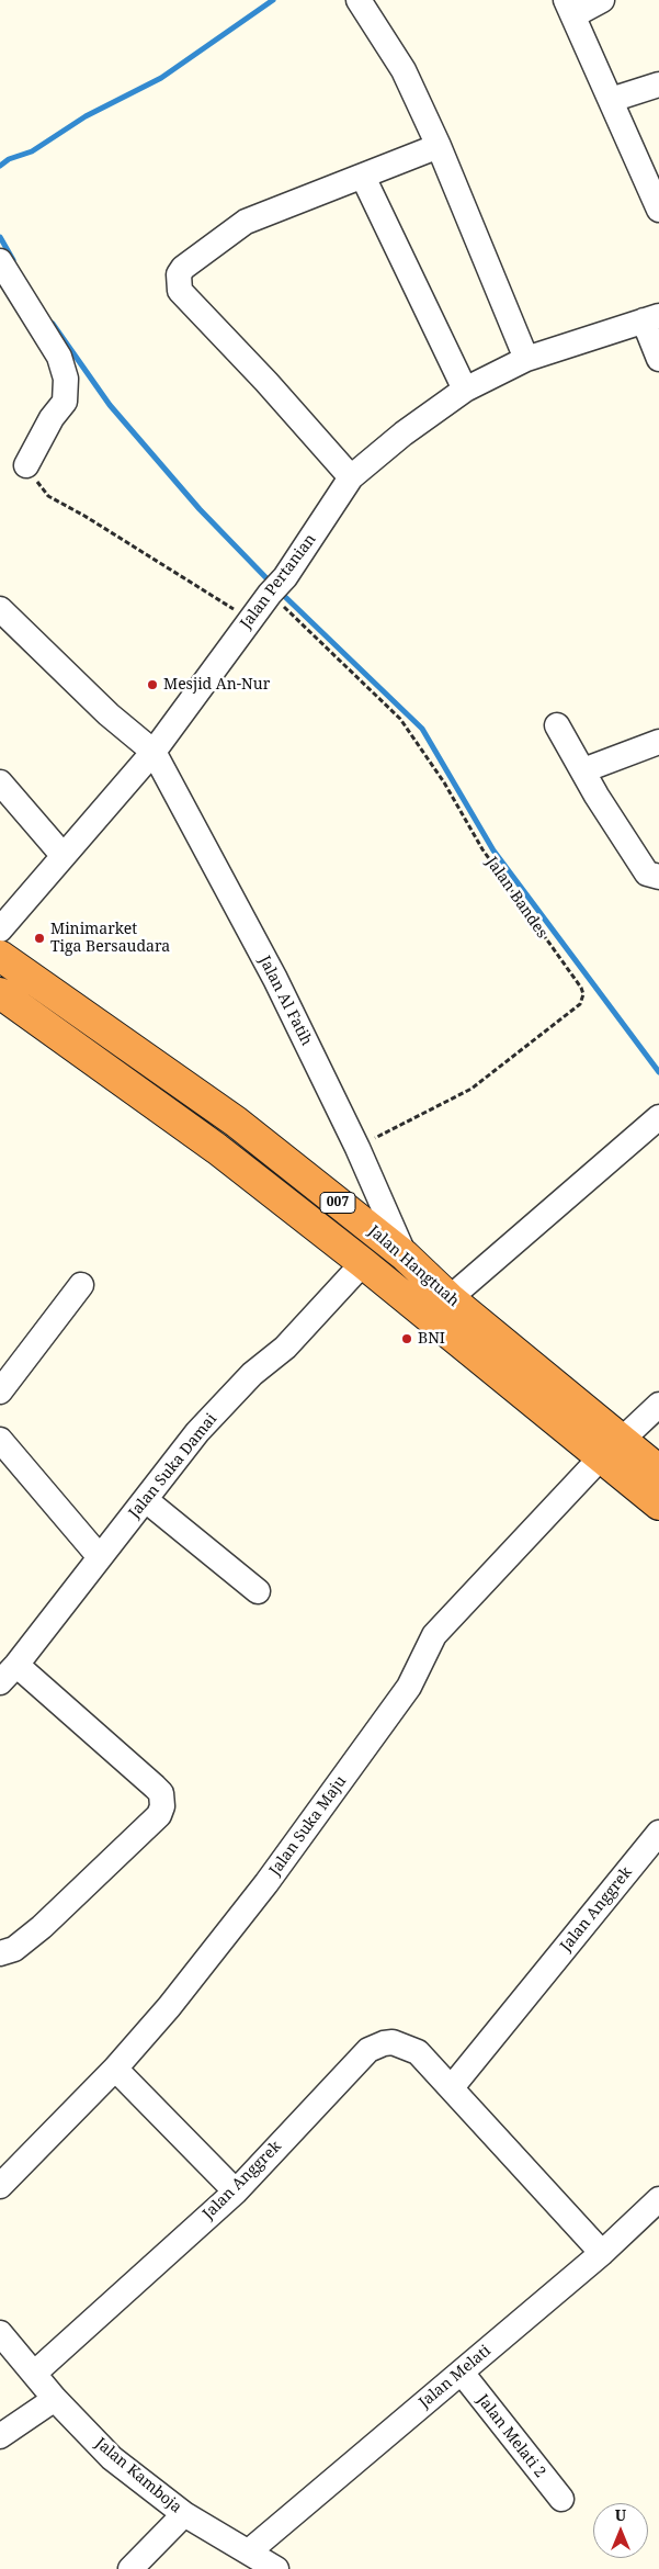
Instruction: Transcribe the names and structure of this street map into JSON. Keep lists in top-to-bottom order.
{
  "streets": {
    "highway": ["007", "Jalan Hangtuah"],
    "street": [
      "Jalan Pertanian",
      "Jalan Al Fatih",
      "Jalan Suka Damai",
      "Jalan Suka Maju",
      "Jalan Anggrek",
      "Jalan Melati",
      "Jalan Melati 2",
      "Jalan Kamboja"
    ],
    "path": ["Jalan Bandes"]
  },
  "crossings": [
    ["Jalan Pertanian", "Jalan Bandes"],
    ["Jalan Pertanian", "Jalan Al Fatih"],
    ["Jalan Bandes", "Jalan Al Fatih"],
    ["Jalan Al Fatih", "Jalan Hangtuah"],
    ["Jalan Hangtuah", "Jalan Suka Damai"],
    ["Jalan Hangtuah", "Jalan Suka Maju"],
    ["Jalan Anggrek", "Jalan Melati"],
    ["Jalan Anggrek", "Jalan Kamboja"],
    ["Jalan Melati", "Jalan Melati 2"],
    ["Jalan Melati", "Jalan Kamboja"]
  ],
  "places": ["Mesjid An-Nur", "Minimarket Tiga Bersaudara", "BNI"],
  "north": "top"
}
